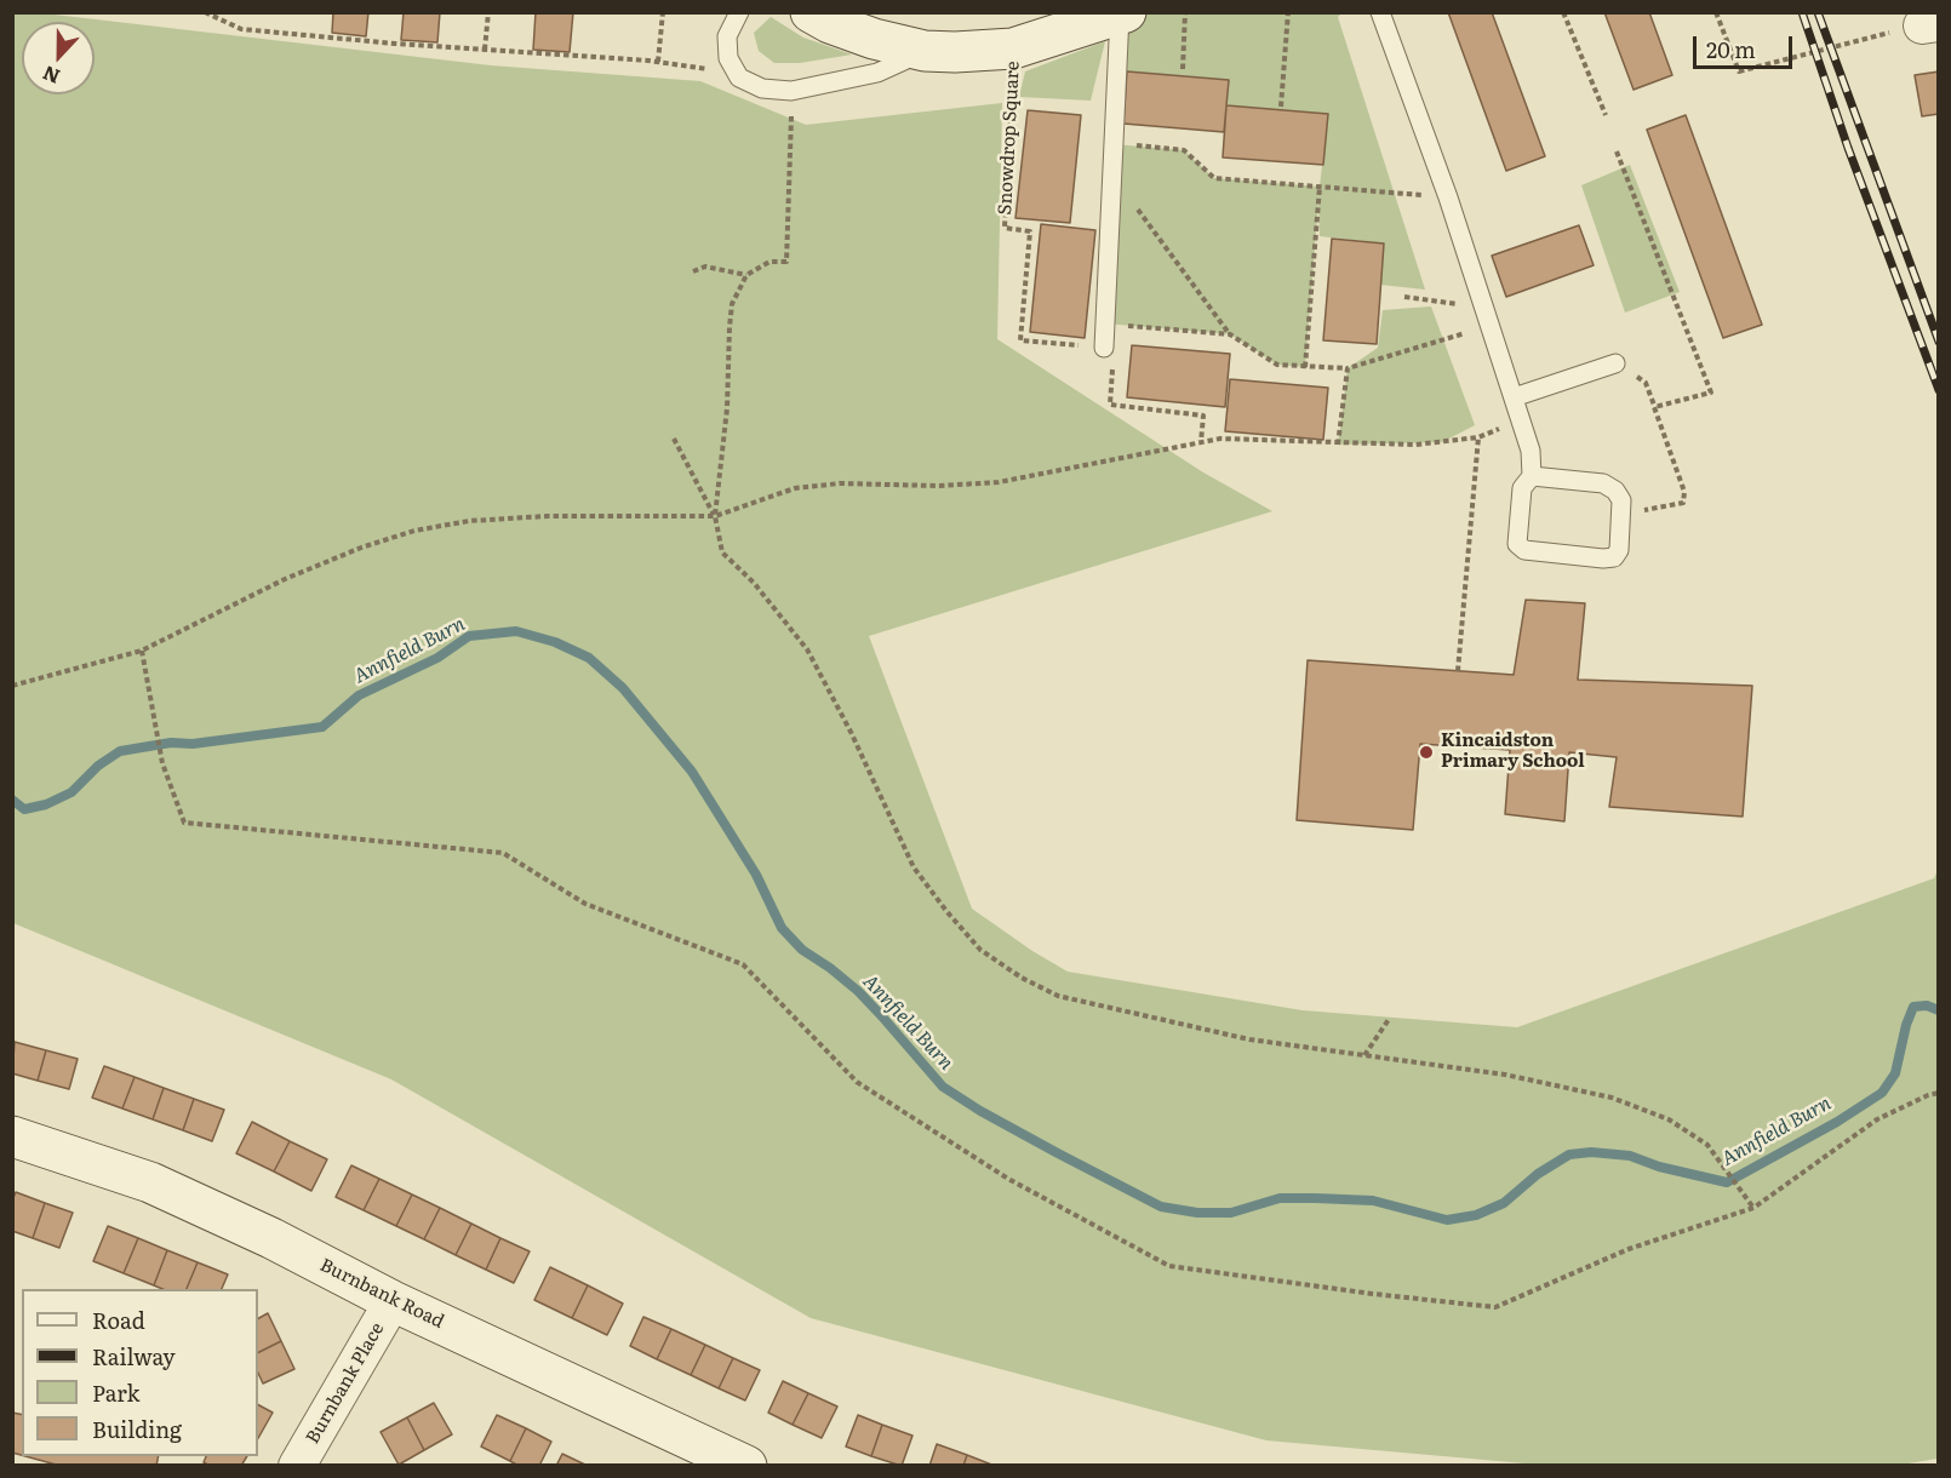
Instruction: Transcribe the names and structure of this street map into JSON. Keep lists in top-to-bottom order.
{
  "streets": {
    "street": ["Burnbank Road", "Burnbank Place"],
    "path": ["Snowdrop Square"]
  },
  "crossings": [
    ["Burnbank Road", "Burnbank Place"]
  ],
  "water": ["Annfield Burn"],
  "places": ["Kincaidston Primary School"],
  "legend": [
    "Road",
    "Railway",
    "Park",
    "Building"
  ],
  "scale_bar": "20 m",
  "north": "bottom"
}
